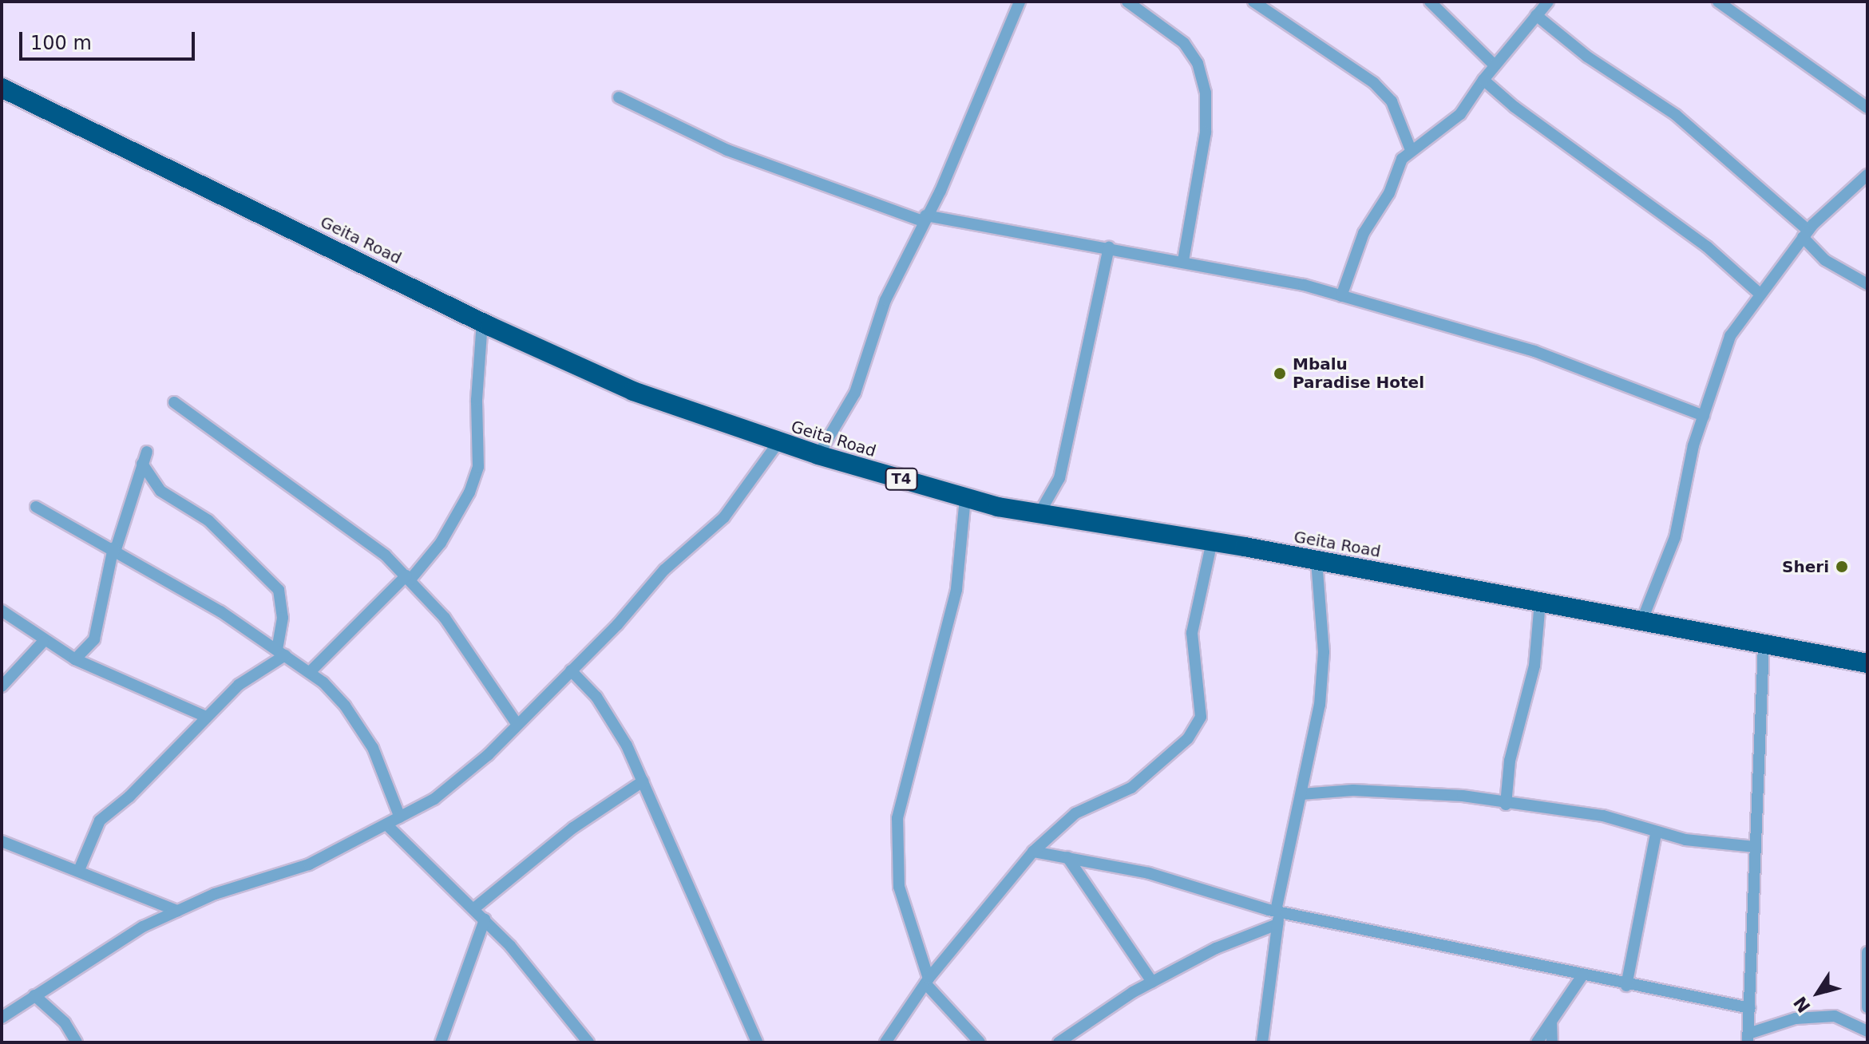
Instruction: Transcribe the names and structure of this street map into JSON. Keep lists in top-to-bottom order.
{
  "streets": {
    "highway": ["Geita Road", "T4"]
  },
  "places": ["Mbalu Paradise Hotel", "Sheri"],
  "scale_bar": "100 m",
  "north": "bottom left"
}
